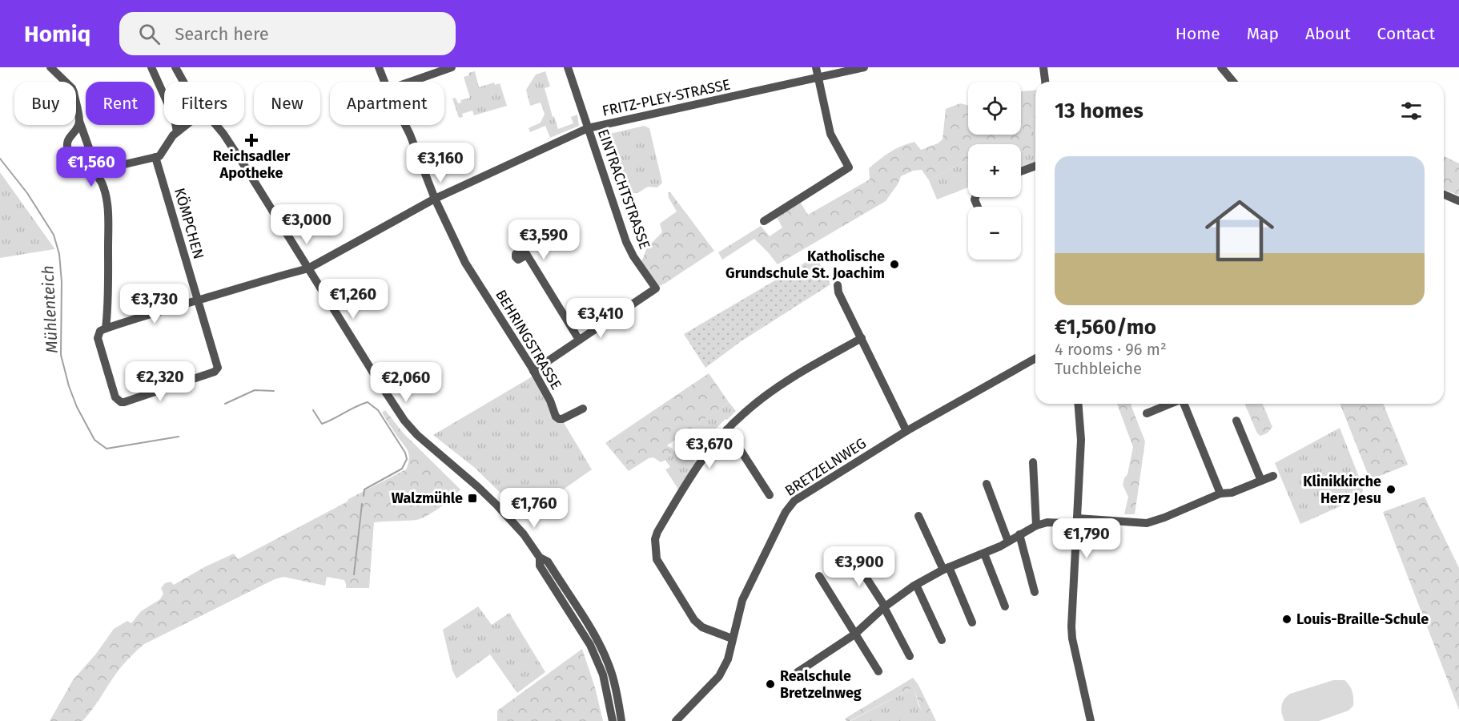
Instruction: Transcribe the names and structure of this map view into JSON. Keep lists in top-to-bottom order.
{
  "streets": {
    "street": [
      "FRITZ-PLEY-STRASSE",
      "EINTRACHTSTRASSE",
      "KÖMPCHEN",
      "BEHRINGSTRASSE",
      "BRETZELNWEG"
    ]
  },
  "crossings": [
    ["FRITZ-PLEY-STRASSE", "EINTRACHTSTRASSE"],
    ["FRITZ-PLEY-STRASSE", "KÖMPCHEN"],
    ["FRITZ-PLEY-STRASSE", "BEHRINGSTRASSE"]
  ],
  "water": ["Mühlenteich"],
  "places": {
    "health": ["Reichsadler Apotheke"],
    "other": [
      "Katholische Grundschule St. Joachim",
      "Klinikkirche Herz Jesu",
      "Louis-Braille-Schule",
      "Realschule Bretzelnweg"
    ],
    "transit": ["Walzmühle"]
  },
  "page": {
    "header": "Homiq",
    "search": "Search here",
    "nav": [
      "Home",
      "Map",
      "About",
      "Contact"
    ],
    "map_buttons": ["+", "−"],
    "chip": [
      "Buy",
      "Rent",
      "Filters",
      "New",
      "Apartment"
    ],
    "heading": "13 homes",
    "list": [
      {
        "name": "€1,560/mo",
        "note": "4 rooms · 96 m² · Tuchbleiche"
      }
    ],
    "price": [
      "€3,160",
      "€1,560",
      "€3,000",
      "€3,590",
      "€1,260",
      "€3,730",
      "€3,410",
      "€2,320",
      "€2,060",
      "€3,670",
      "€1,760",
      "€1,790",
      "€3,900"
    ]
  }
}
